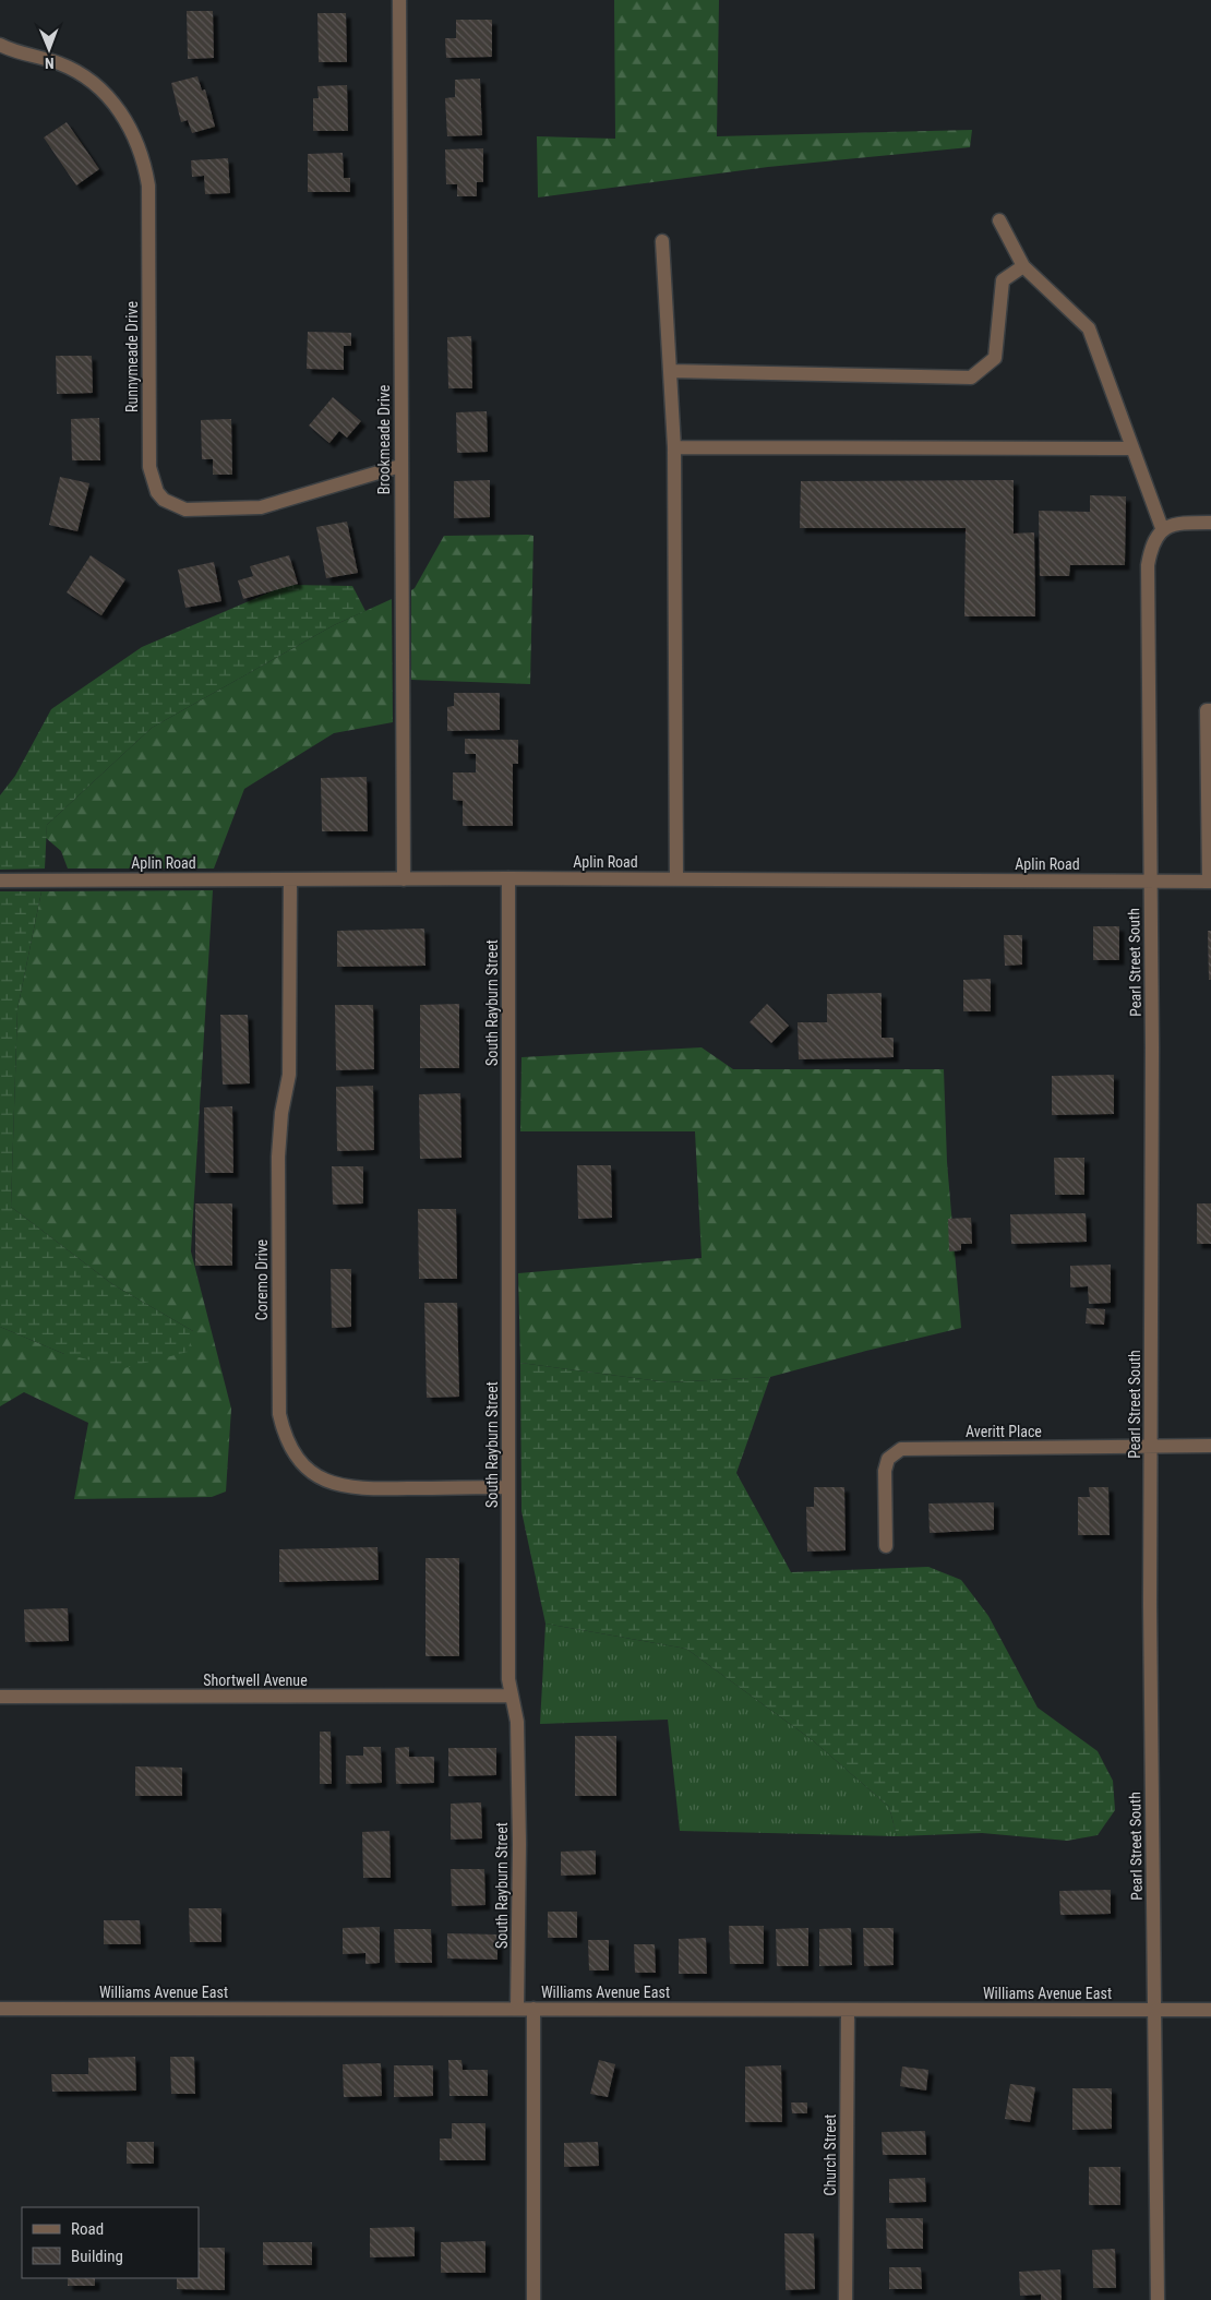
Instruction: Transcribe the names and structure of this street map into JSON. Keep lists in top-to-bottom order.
{
  "streets": {
    "street": [
      "Runnymeade Drive",
      "Brookmeade Drive",
      "Aplin Road",
      "Pearl Street South",
      "South Rayburn Street",
      "Coremo Drive",
      "Averitt Place",
      "Shortwell Avenue",
      "Williams Avenue East",
      "Church Street"
    ]
  },
  "crossings": [
    ["Runnymeade Drive", "Brookmeade Drive"],
    ["Brookmeade Drive", "Aplin Road"],
    ["Aplin Road", "Pearl Street South"],
    ["Aplin Road", "South Rayburn Street"],
    ["Aplin Road", "Coremo Drive"],
    ["Pearl Street South", "Averitt Place"],
    ["Pearl Street South", "Williams Avenue East"],
    ["South Rayburn Street", "Coremo Drive"],
    ["South Rayburn Street", "Shortwell Avenue"],
    ["South Rayburn Street", "Williams Avenue East"],
    ["Williams Avenue East", "Church Street"]
  ],
  "legend": ["Road", "Building"],
  "north": "bottom"
}
